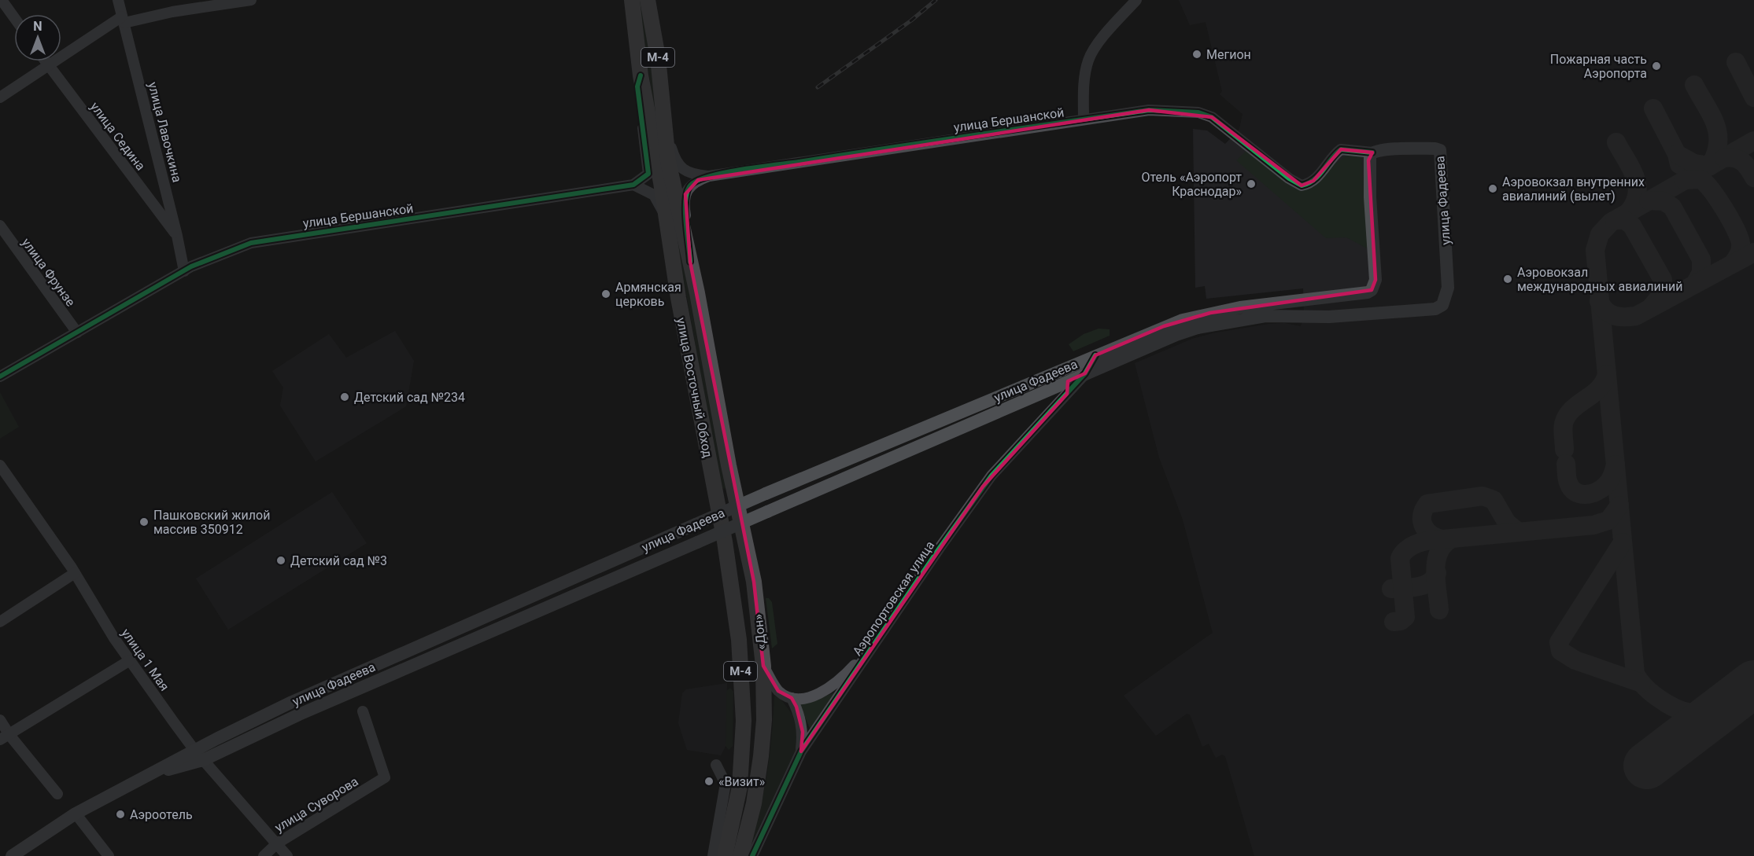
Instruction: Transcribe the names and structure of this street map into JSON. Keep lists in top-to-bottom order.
{
  "streets": {
    "highway": ["М-4", "улица Восточный Обход", "«Дон»"],
    "main road": ["улица Фадеева"],
    "street": [
      "улица Бершанской",
      "улица Лавочкина",
      "улица Седина",
      "улица Фрунзе",
      "Аэропортовская улица",
      "улица 1 Мая",
      "улица Суворова"
    ]
  },
  "crossings": [
    ["улица Бершанской", "улица Лавочкина"],
    ["улица Бершанской", "улица Фадеева"],
    ["улица Бершанской", "улица Фрунзе"],
    ["улица Бершанской", "улица Восточный Обход"],
    ["улица Лавочкина", "улица Седина"],
    ["улица Фадеева", "Аэропортовская улица"],
    ["улица Фадеева", "улица 1 Мая"],
    ["улица Восточный Обход", "«Дон»"],
    ["улица 1 Мая", "улица Суворова"]
  ],
  "places": [
    "Мегион",
    "Пожарная часть Аэропорта",
    "Отель «Аэропорт Краснодар»",
    "Аэровокзал внутренних авиалиний (вылет)",
    "Аэровокзал международных авиалиний",
    "Армянская церковь",
    "Детский сад №234",
    "Пашковский жилой массив 350912",
    "Детский сад №3",
    "«Визит»",
    "Аэроотель"
  ],
  "north": "top"
}
